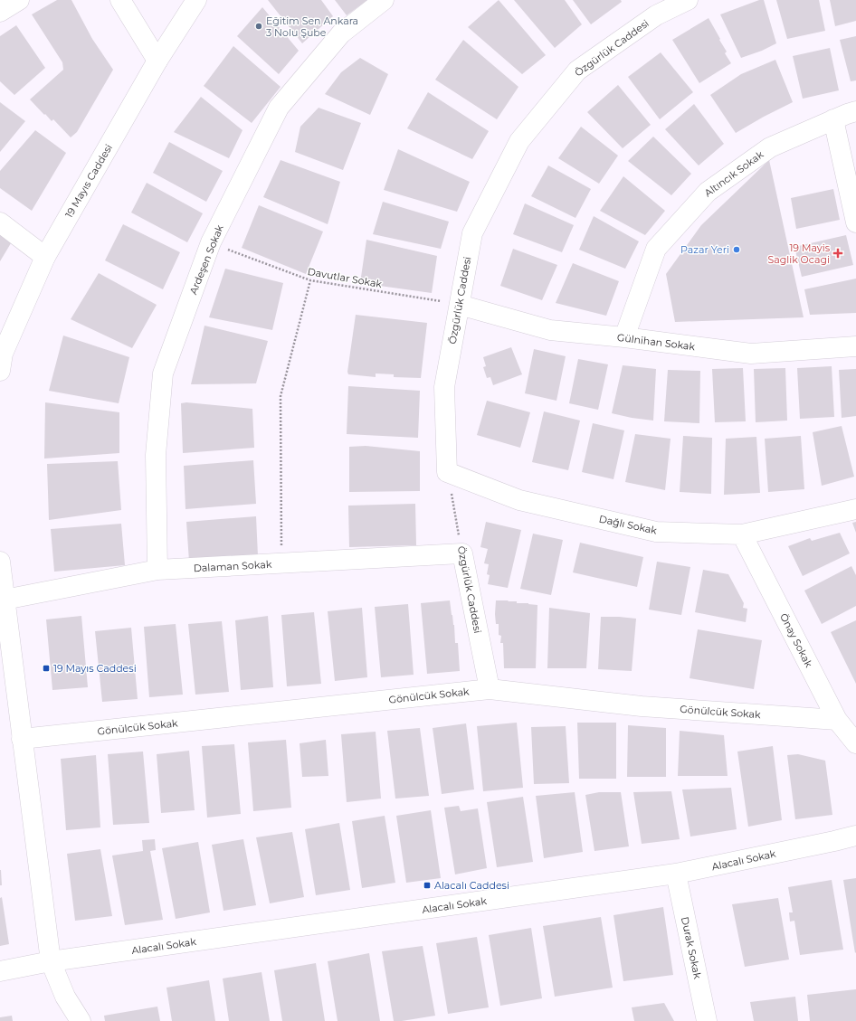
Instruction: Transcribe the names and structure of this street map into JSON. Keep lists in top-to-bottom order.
{
  "streets": {
    "street": [
      "Özgürlük Caddesi",
      "Altıncık Sokak",
      "19 Mayıs Caddesi",
      "Ardeşen Sokak",
      "Gülnihan Sokak",
      "Dağlı Sokak",
      "Dalaman Sokak",
      "Önay Sokak",
      "Gönülcük Sokak",
      "Alacalı Sokak",
      "Durak Sokak"
    ],
    "path": ["Davutlar Sokak"]
  },
  "crossings": [
    ["Özgürlük Caddesi", "Davutlar Sokak"],
    ["Özgürlük Caddesi", "Gülnihan Sokak"],
    ["Özgürlük Caddesi", "Dağlı Sokak"],
    ["Özgürlük Caddesi", "Dalaman Sokak"],
    ["Özgürlük Caddesi", "Gönülcük Sokak"],
    ["Altıncık Sokak", "Gülnihan Sokak"],
    ["Ardeşen Sokak", "Davutlar Sokak"],
    ["Ardeşen Sokak", "Dalaman Sokak"],
    ["Davutlar Sokak", "Gülnihan Sokak"],
    ["Dağlı Sokak", "Önay Sokak"],
    ["Önay Sokak", "Gönülcük Sokak"],
    ["Alacalı Sokak", "Durak Sokak"]
  ],
  "places": {
    "other": ["Eğitim Sen Ankara 3 Nolu Şube", "Pazar Yeri"],
    "health": ["19 Mayis Saglik Ocagi"],
    "transit": ["19 Mayıs Caddesi", "Alacalı Caddesi"]
  }
}
